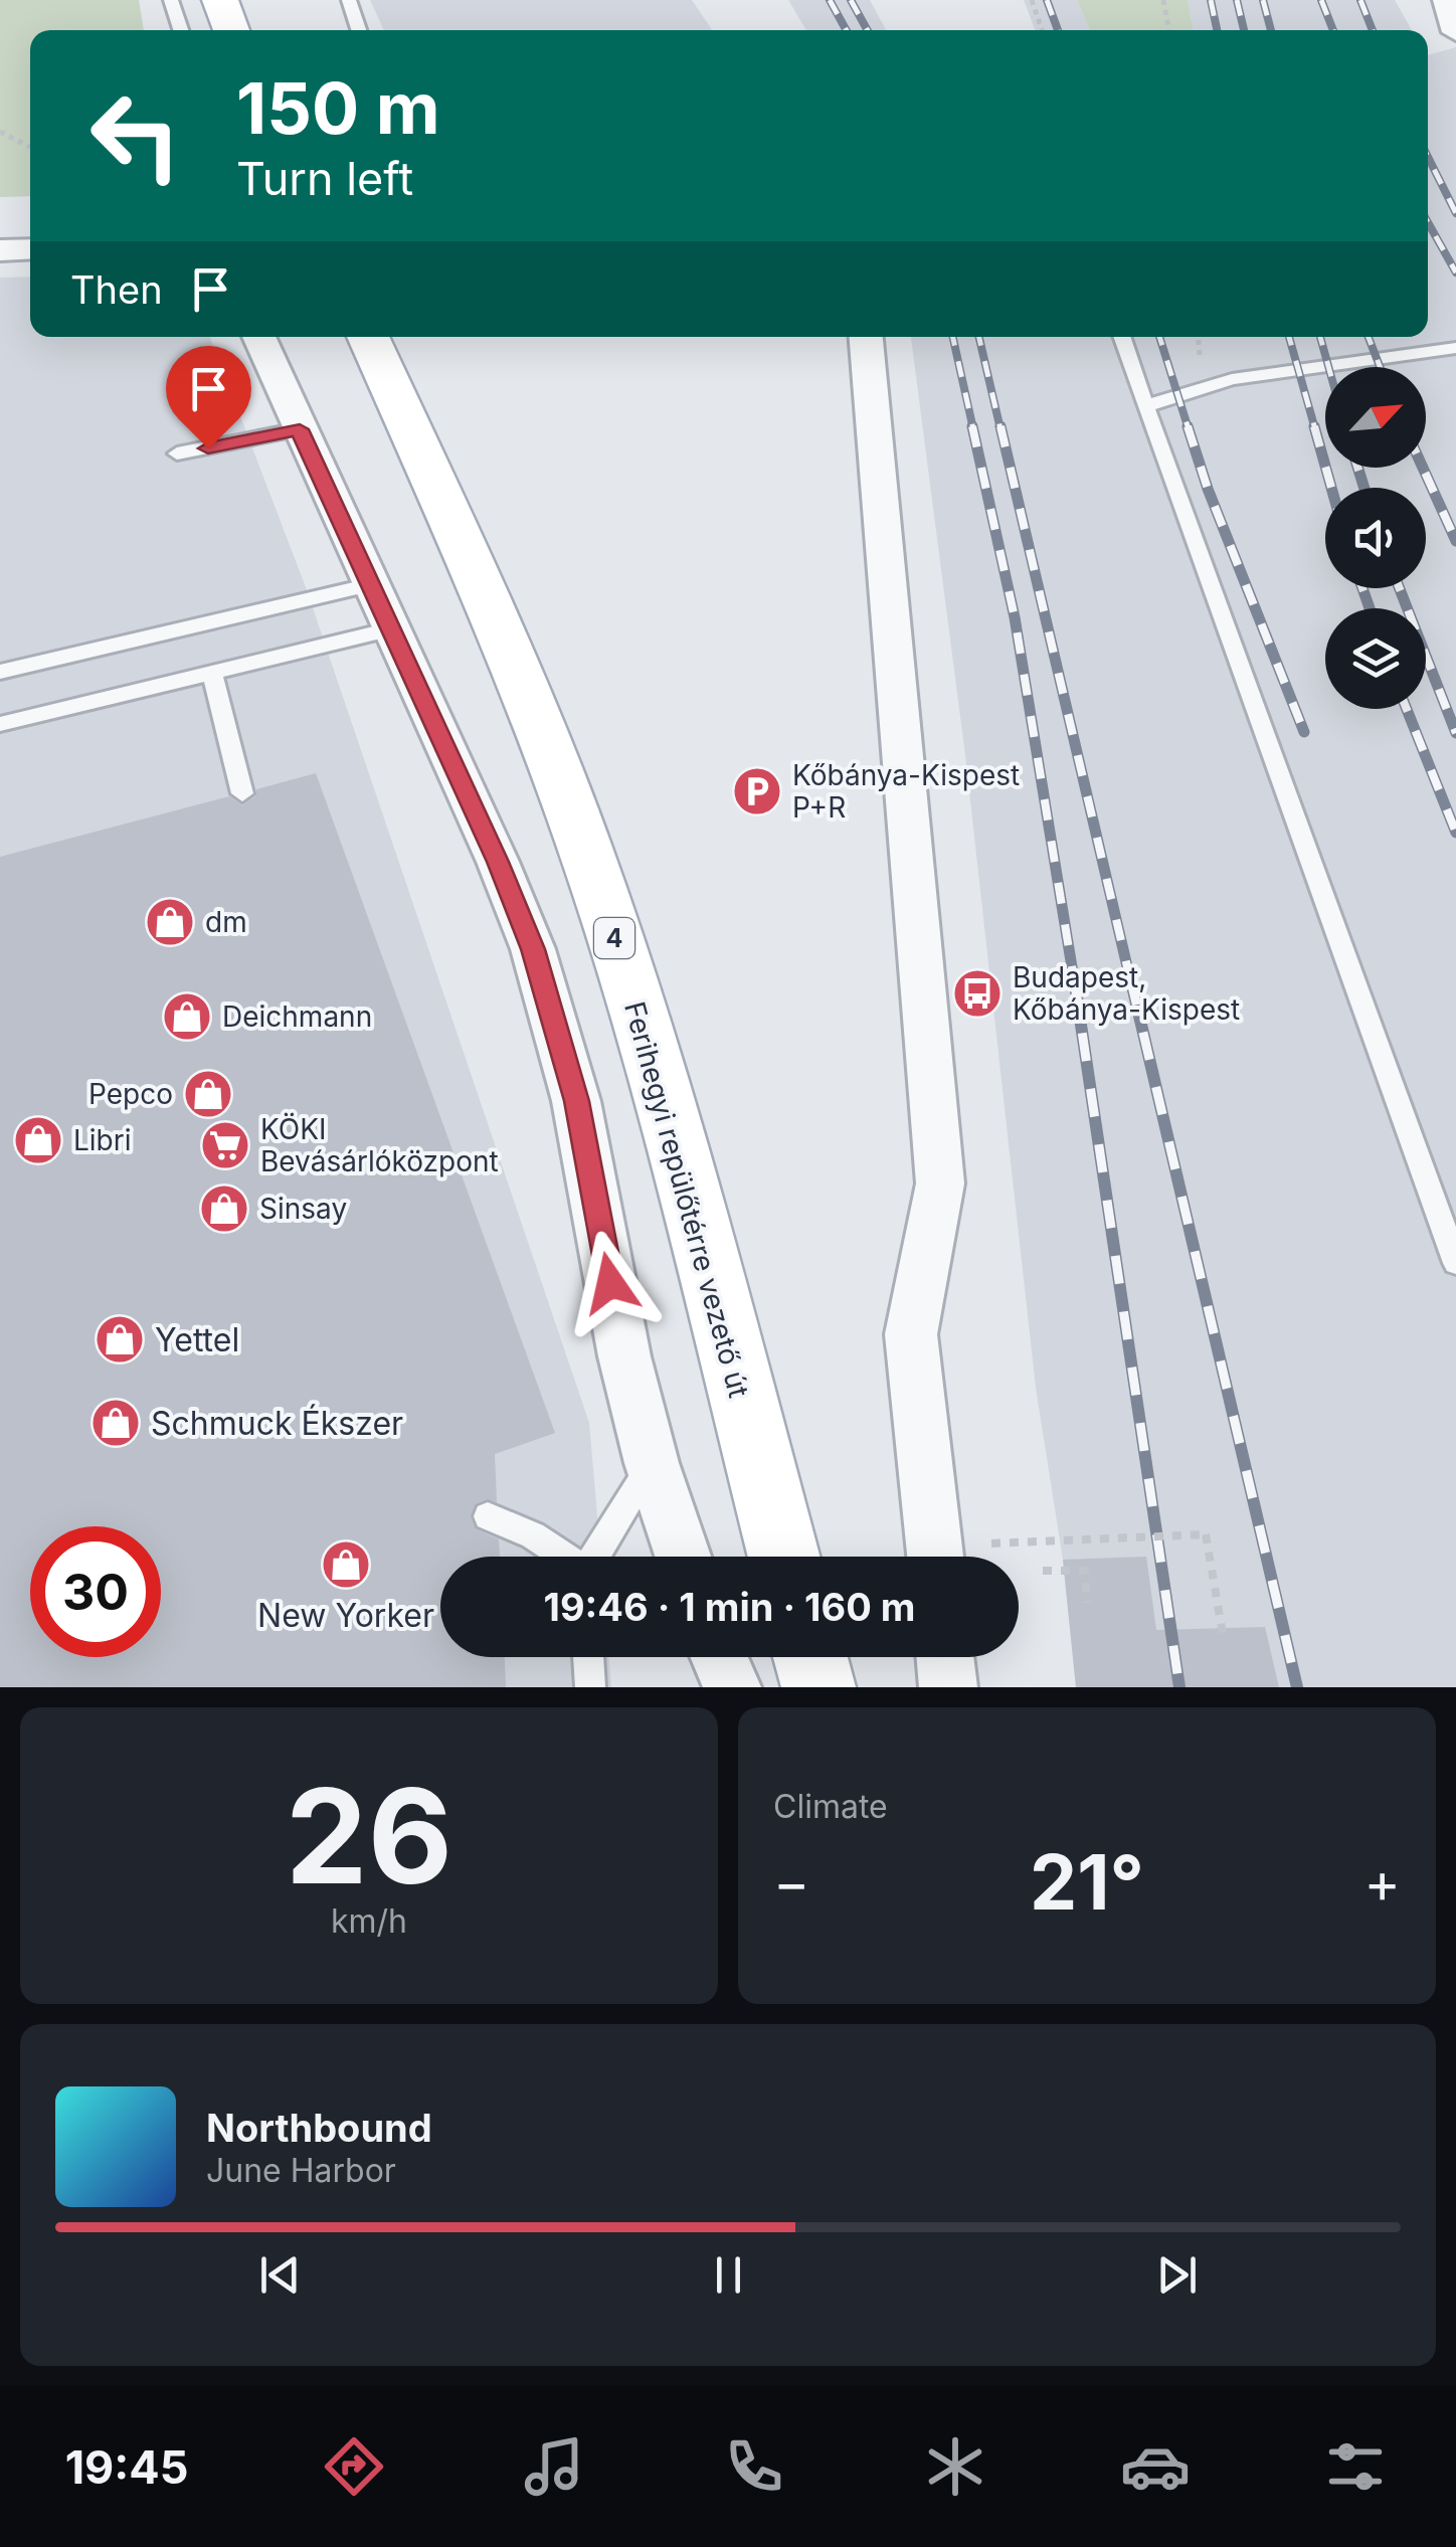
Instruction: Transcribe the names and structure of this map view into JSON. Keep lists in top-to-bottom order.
{
  "streets": {
    "main road": ["4", "Ferihegyi repülőtérre vezető út"]
  },
  "places": {
    "parking": ["Kőbánya-Kispest P+R"],
    "shop": [
      "dm",
      "Deichmann",
      "Pepco",
      "Libri",
      "Sinsay",
      "Yettel",
      "Schmuck Ékszer",
      "New Yorker"
    ],
    "bus stop": ["Budapest, Kőbánya-Kispest"],
    "supermarket": ["KÖKI Bevásárlóközpont"]
  },
  "north": "top right",
  "page": {
    "turn": ["150 m", "Turn left"],
    "then": "Then",
    "limit": "30",
    "trip": "19:46 · 1 min · 160 m",
    "tile": [
      ["26", "km/h"],
      "Climate"
    ],
    "heat": ["−", "21°", "+"],
    "song": ["Northbound", "June Harbor"],
    "tabs": "19:45"
  }
}
